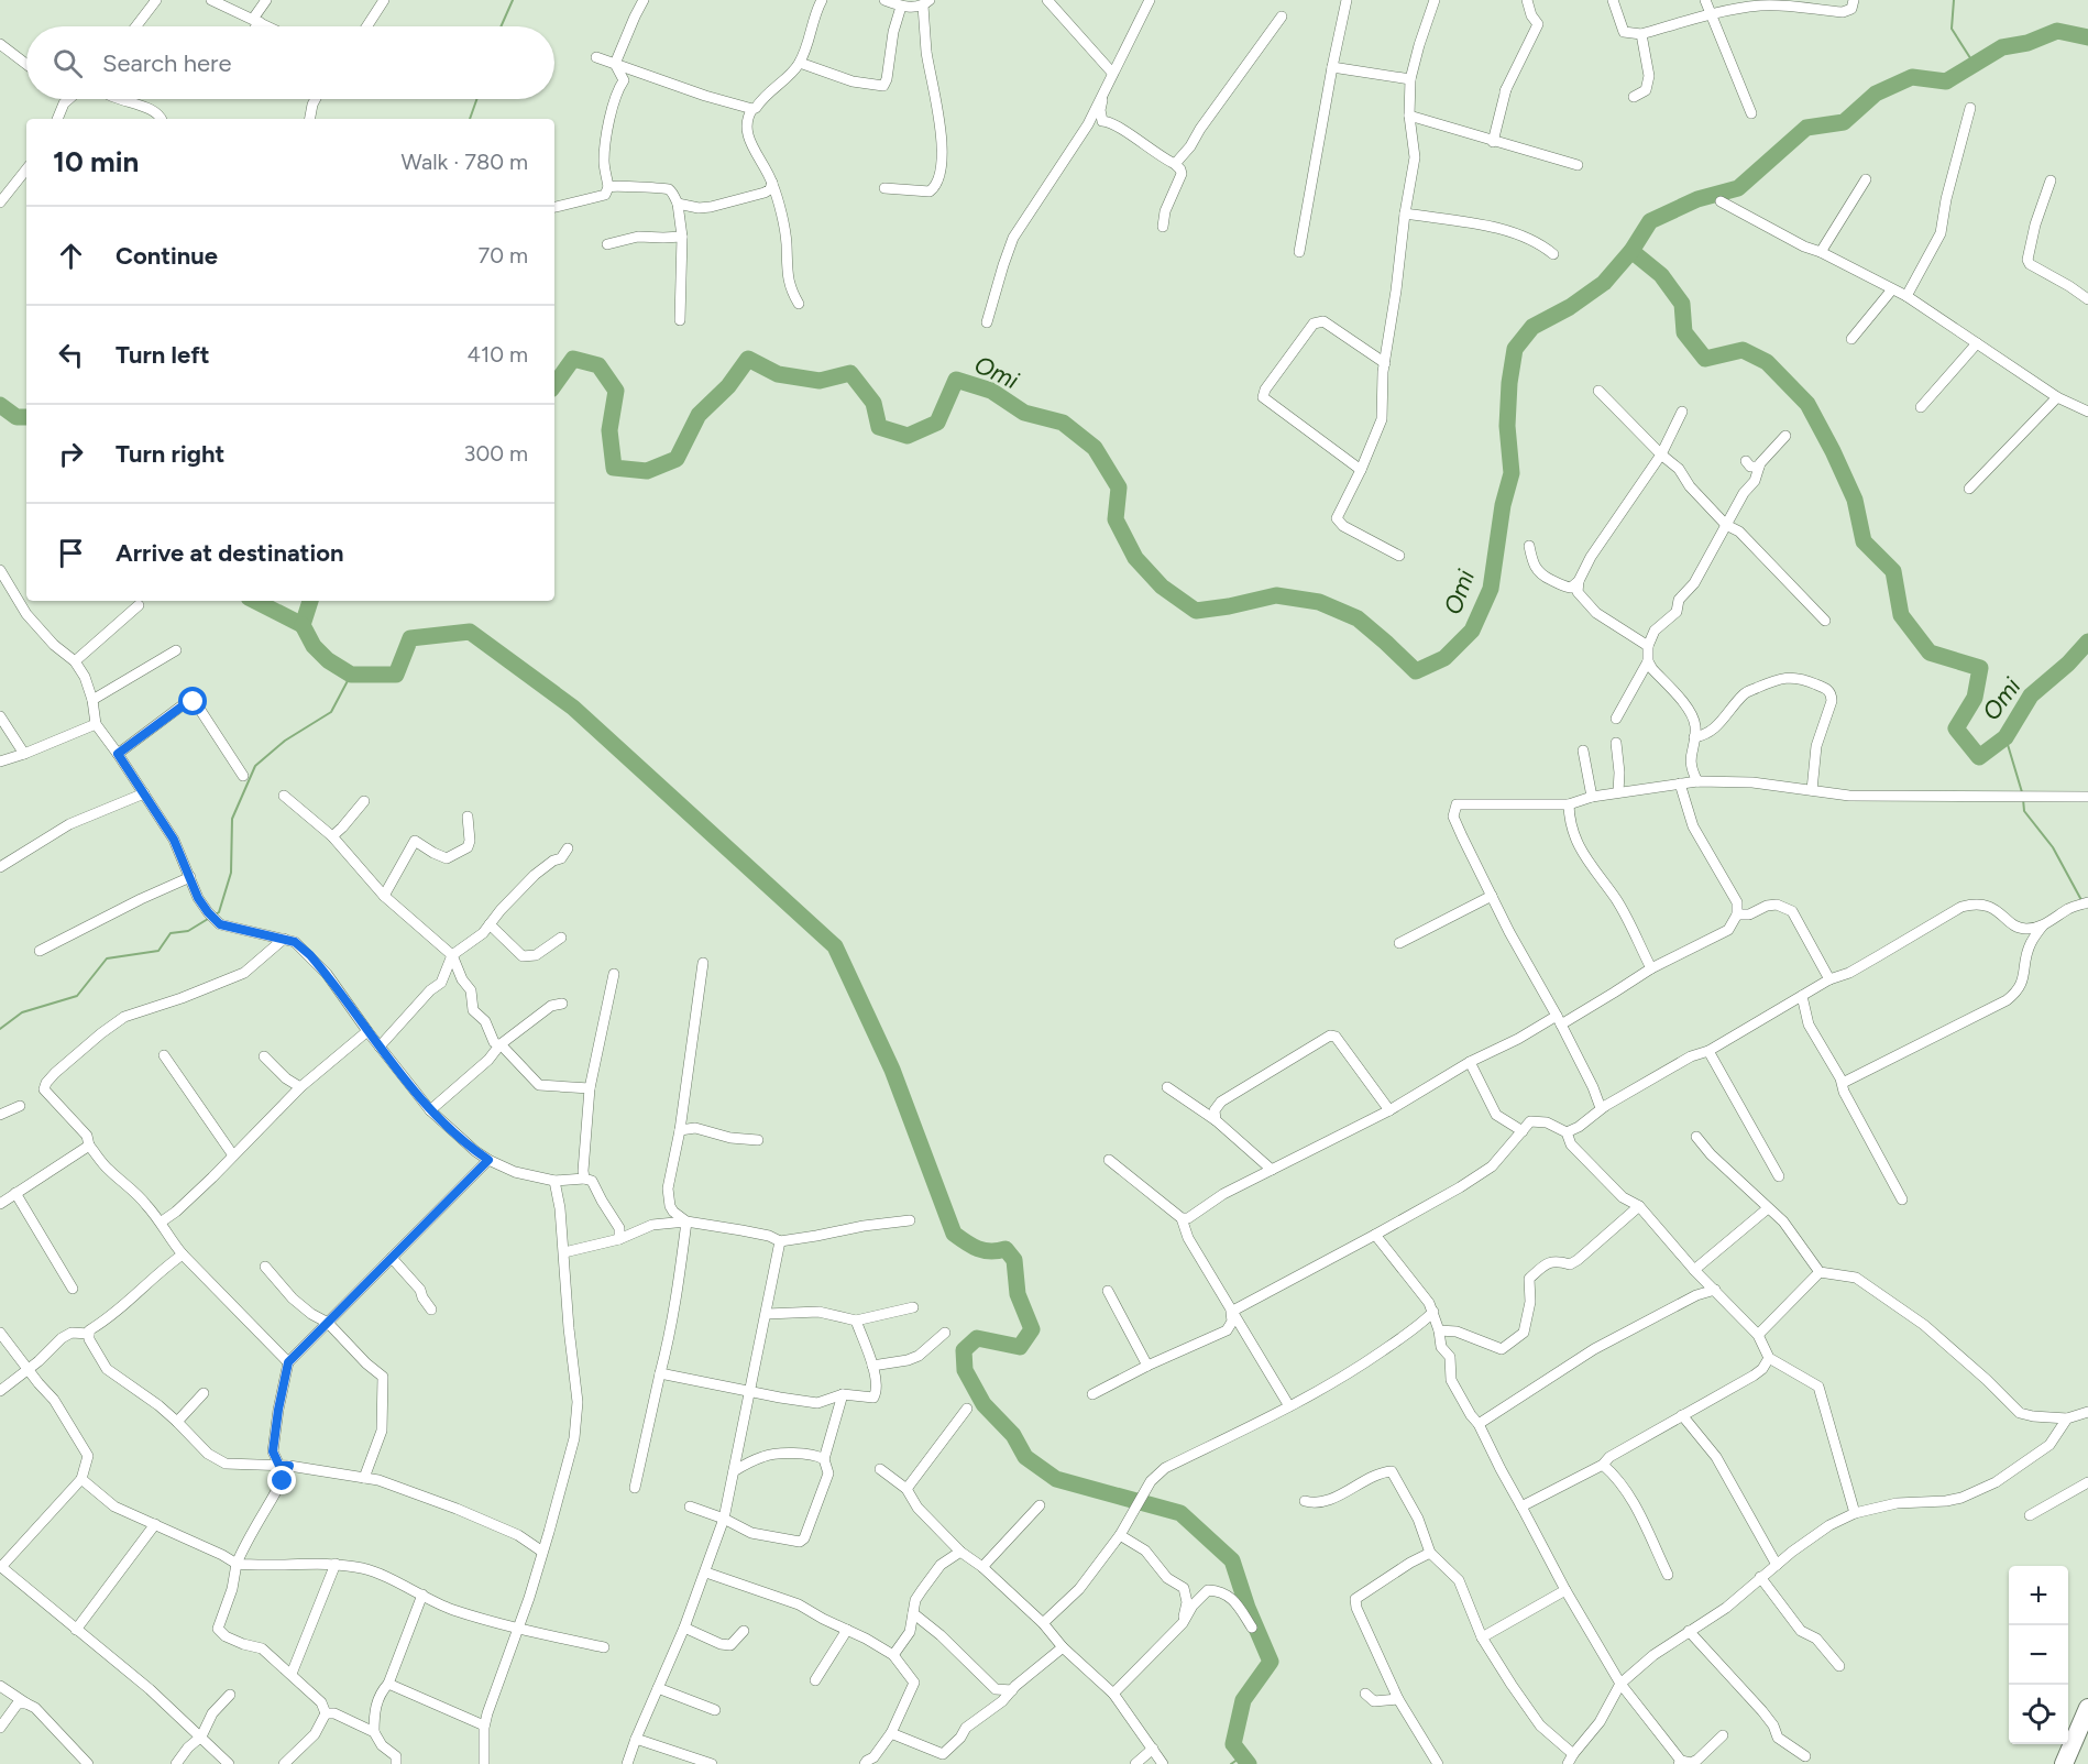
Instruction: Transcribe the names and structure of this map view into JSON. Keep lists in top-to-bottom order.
{
  "water": ["Omi"],
  "page": {
    "search": "Search here",
    "heading": ["10 min", "Walk · 780 m"],
    "list": [
      ["Continue", "70 m"],
      ["Turn left", "410 m"],
      ["Turn right", "300 m"],
      "Arrive at destination"
    ],
    "map_buttons": ["+", "−"]
  }
}
